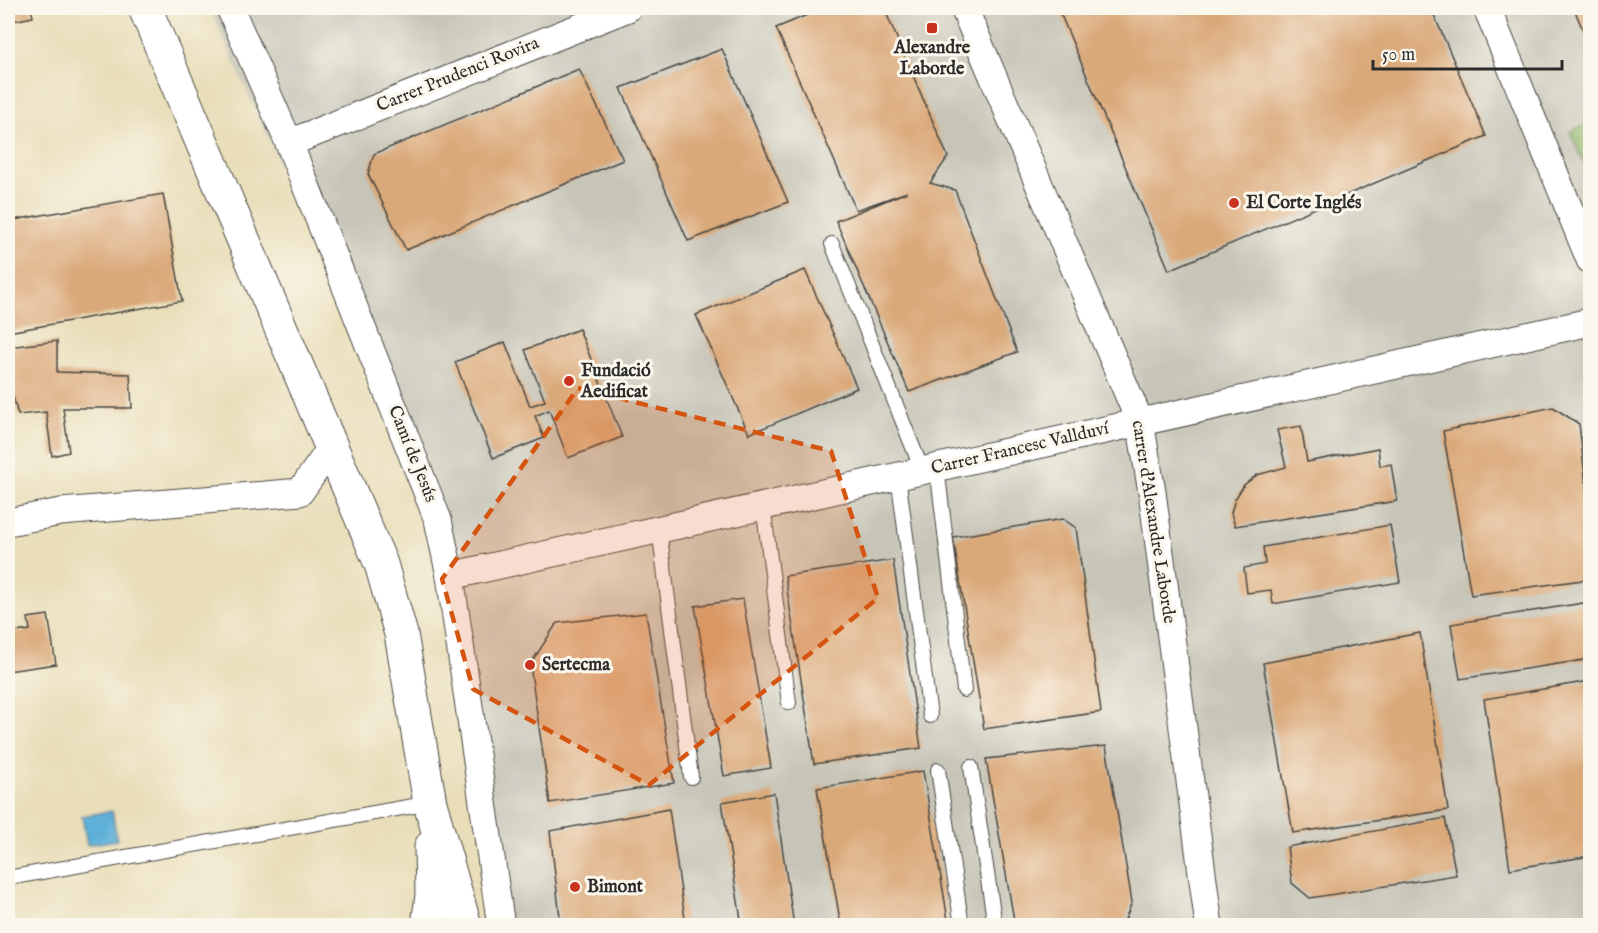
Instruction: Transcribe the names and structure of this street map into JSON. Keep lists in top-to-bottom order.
{
  "streets": {
    "street": [
      "Carrer Prudenci Rovira",
      "Carrer Francesc Vallduví",
      "Camí de Jesús",
      "carrer d'Alexandre Laborde"
    ]
  },
  "crossings": [
    ["Carrer Prudenci Rovira", "Camí de Jesús"],
    ["Carrer Francesc Vallduví", "Camí de Jesús"],
    ["Carrer Francesc Vallduví", "carrer d'Alexandre Laborde"]
  ],
  "places": {
    "transit": ["Alexandre Laborde"],
    "other": [
      "El Corte Inglés",
      "Fundació Aedificat",
      "Sertecma",
      "Bimont"
    ]
  },
  "scale_bar": "50 m"
}
